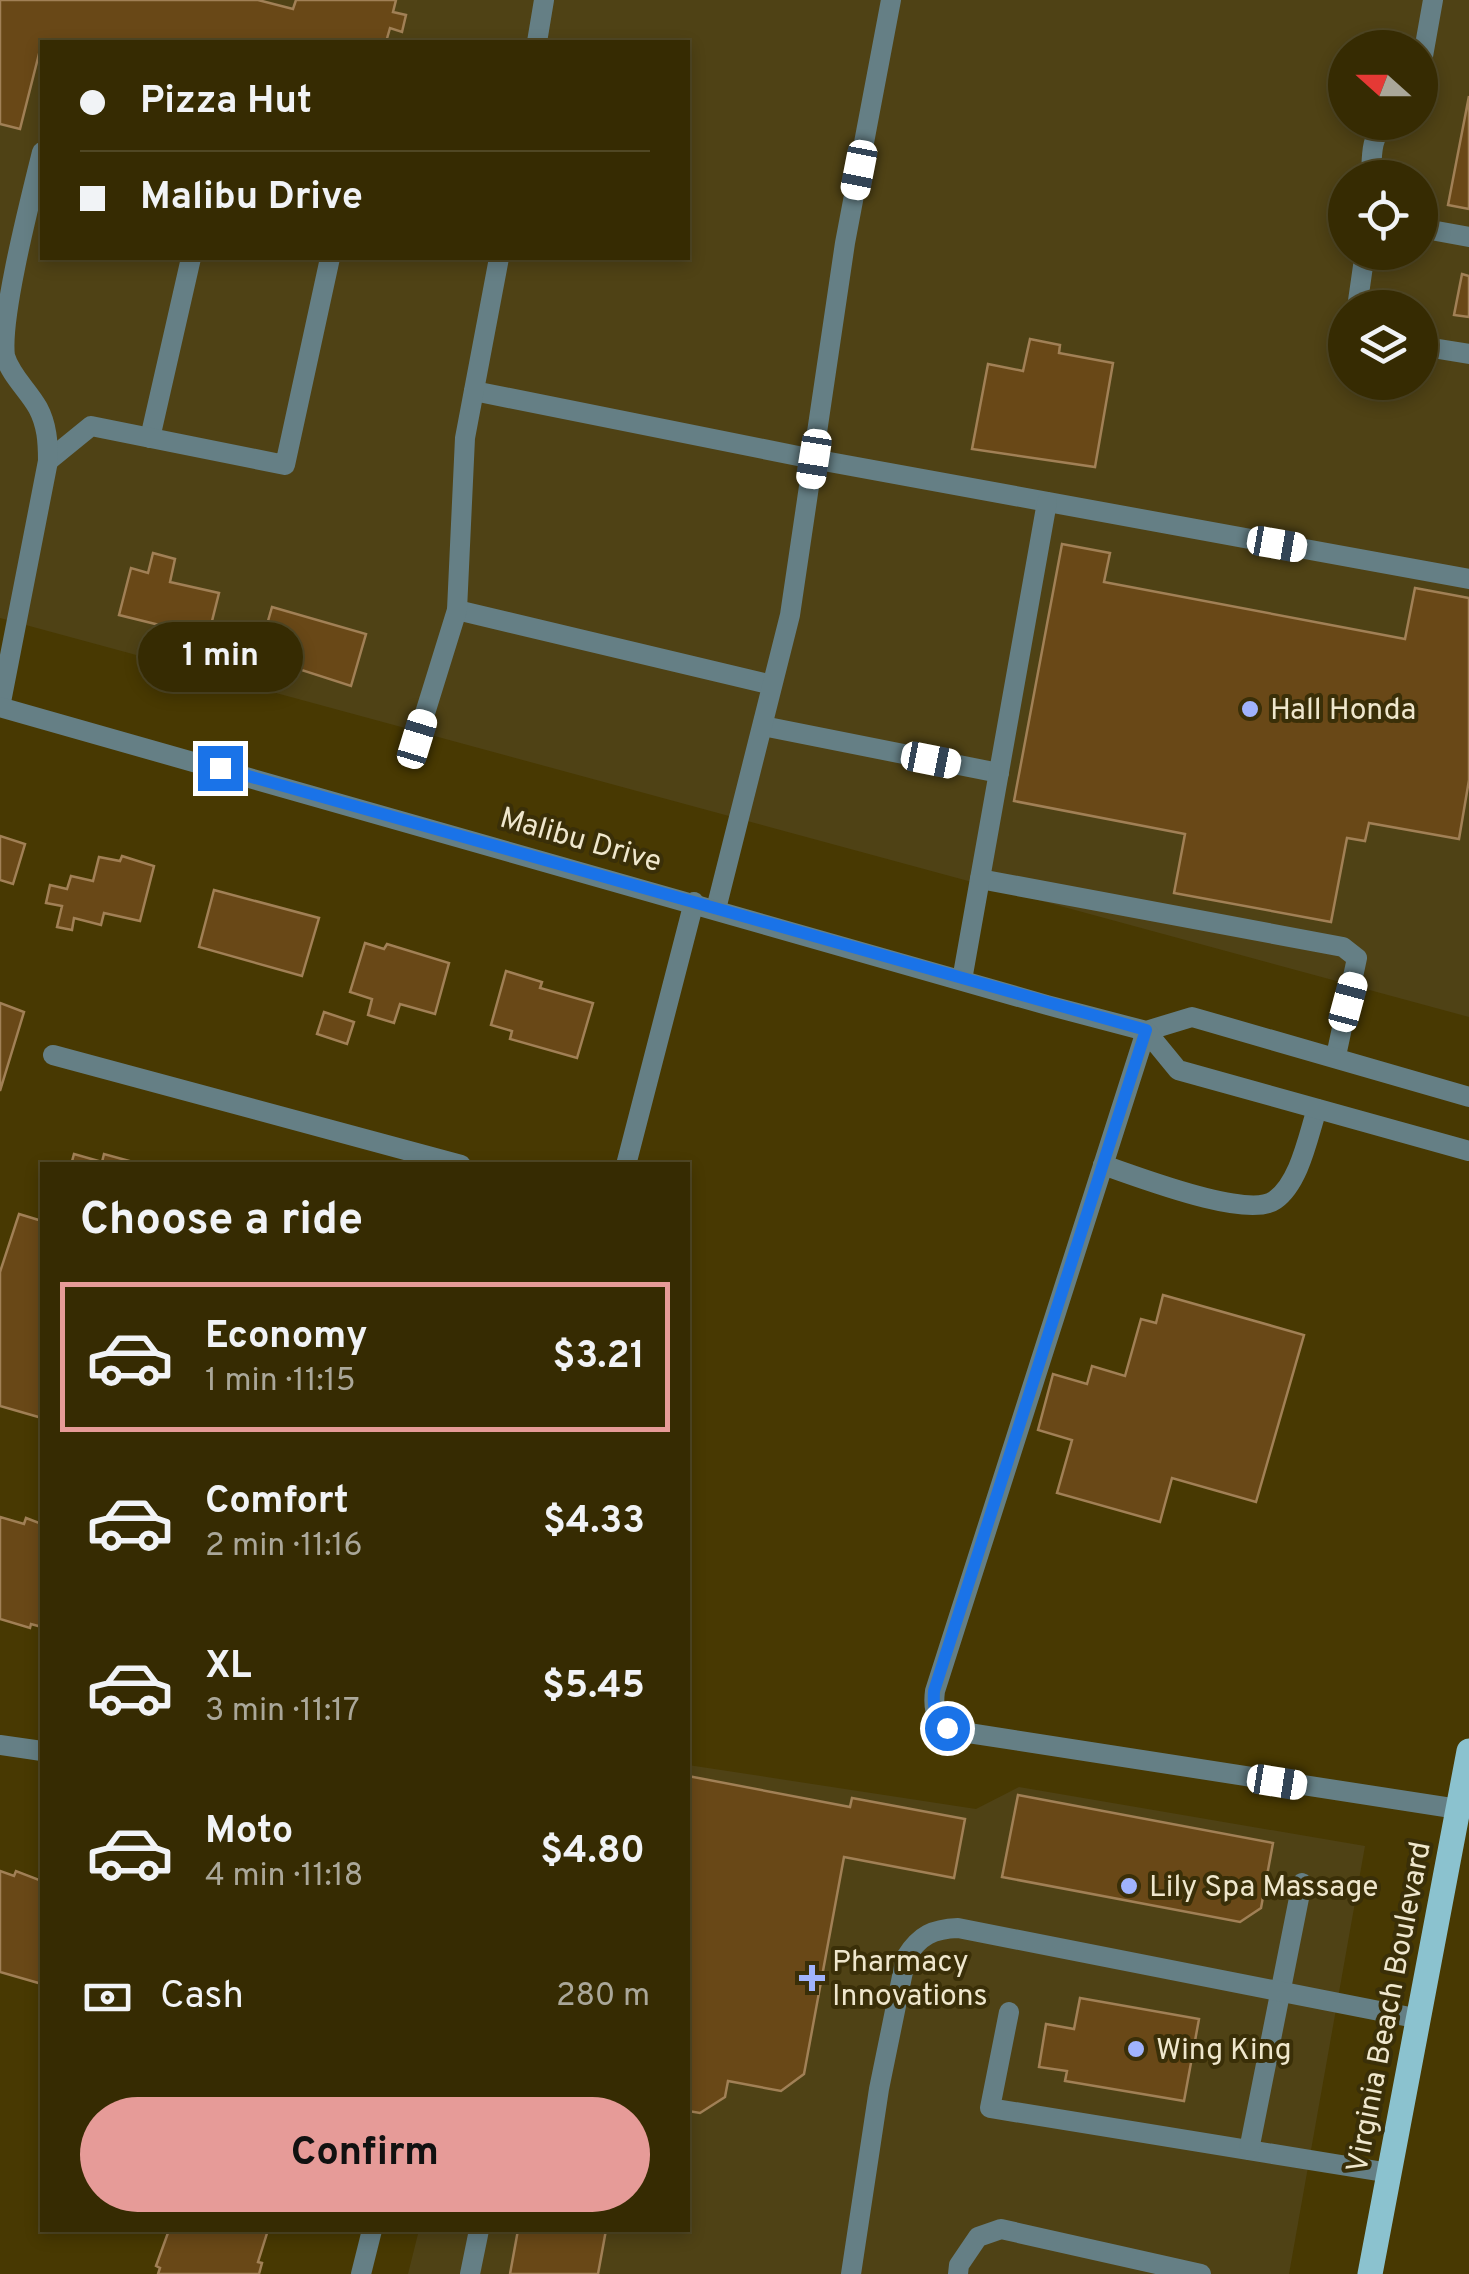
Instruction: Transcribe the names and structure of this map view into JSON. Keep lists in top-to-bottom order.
{
  "streets": {
    "main road": ["Virginia Beach Boulevard"],
    "street": ["Malibu Drive"]
  },
  "places": {
    "other": ["Hall Honda", "Lily Spa Massage", "Wing King"],
    "health": ["Pharmacy Innovations"]
  },
  "north": "left",
  "page": {
    "banner": ["Pizza Hut", "Malibu Drive"],
    "bubble": "1 min",
    "heading": "Choose a ride",
    "list": [
      {
        "name": "Economy",
        "note": "1 min · 11:15",
        "value": "$3.21"
      },
      {
        "name": "Comfort",
        "note": "2 min · 11:16",
        "value": "$4.33"
      },
      {
        "name": "XL",
        "note": "3 min · 11:17",
        "value": "$5.45"
      },
      {
        "name": "Moto",
        "note": "4 min · 11:18",
        "value": "$4.80"
      }
    ],
    "pay": ["Cash", "280 m"],
    "buttons": "Confirm"
  }
}
